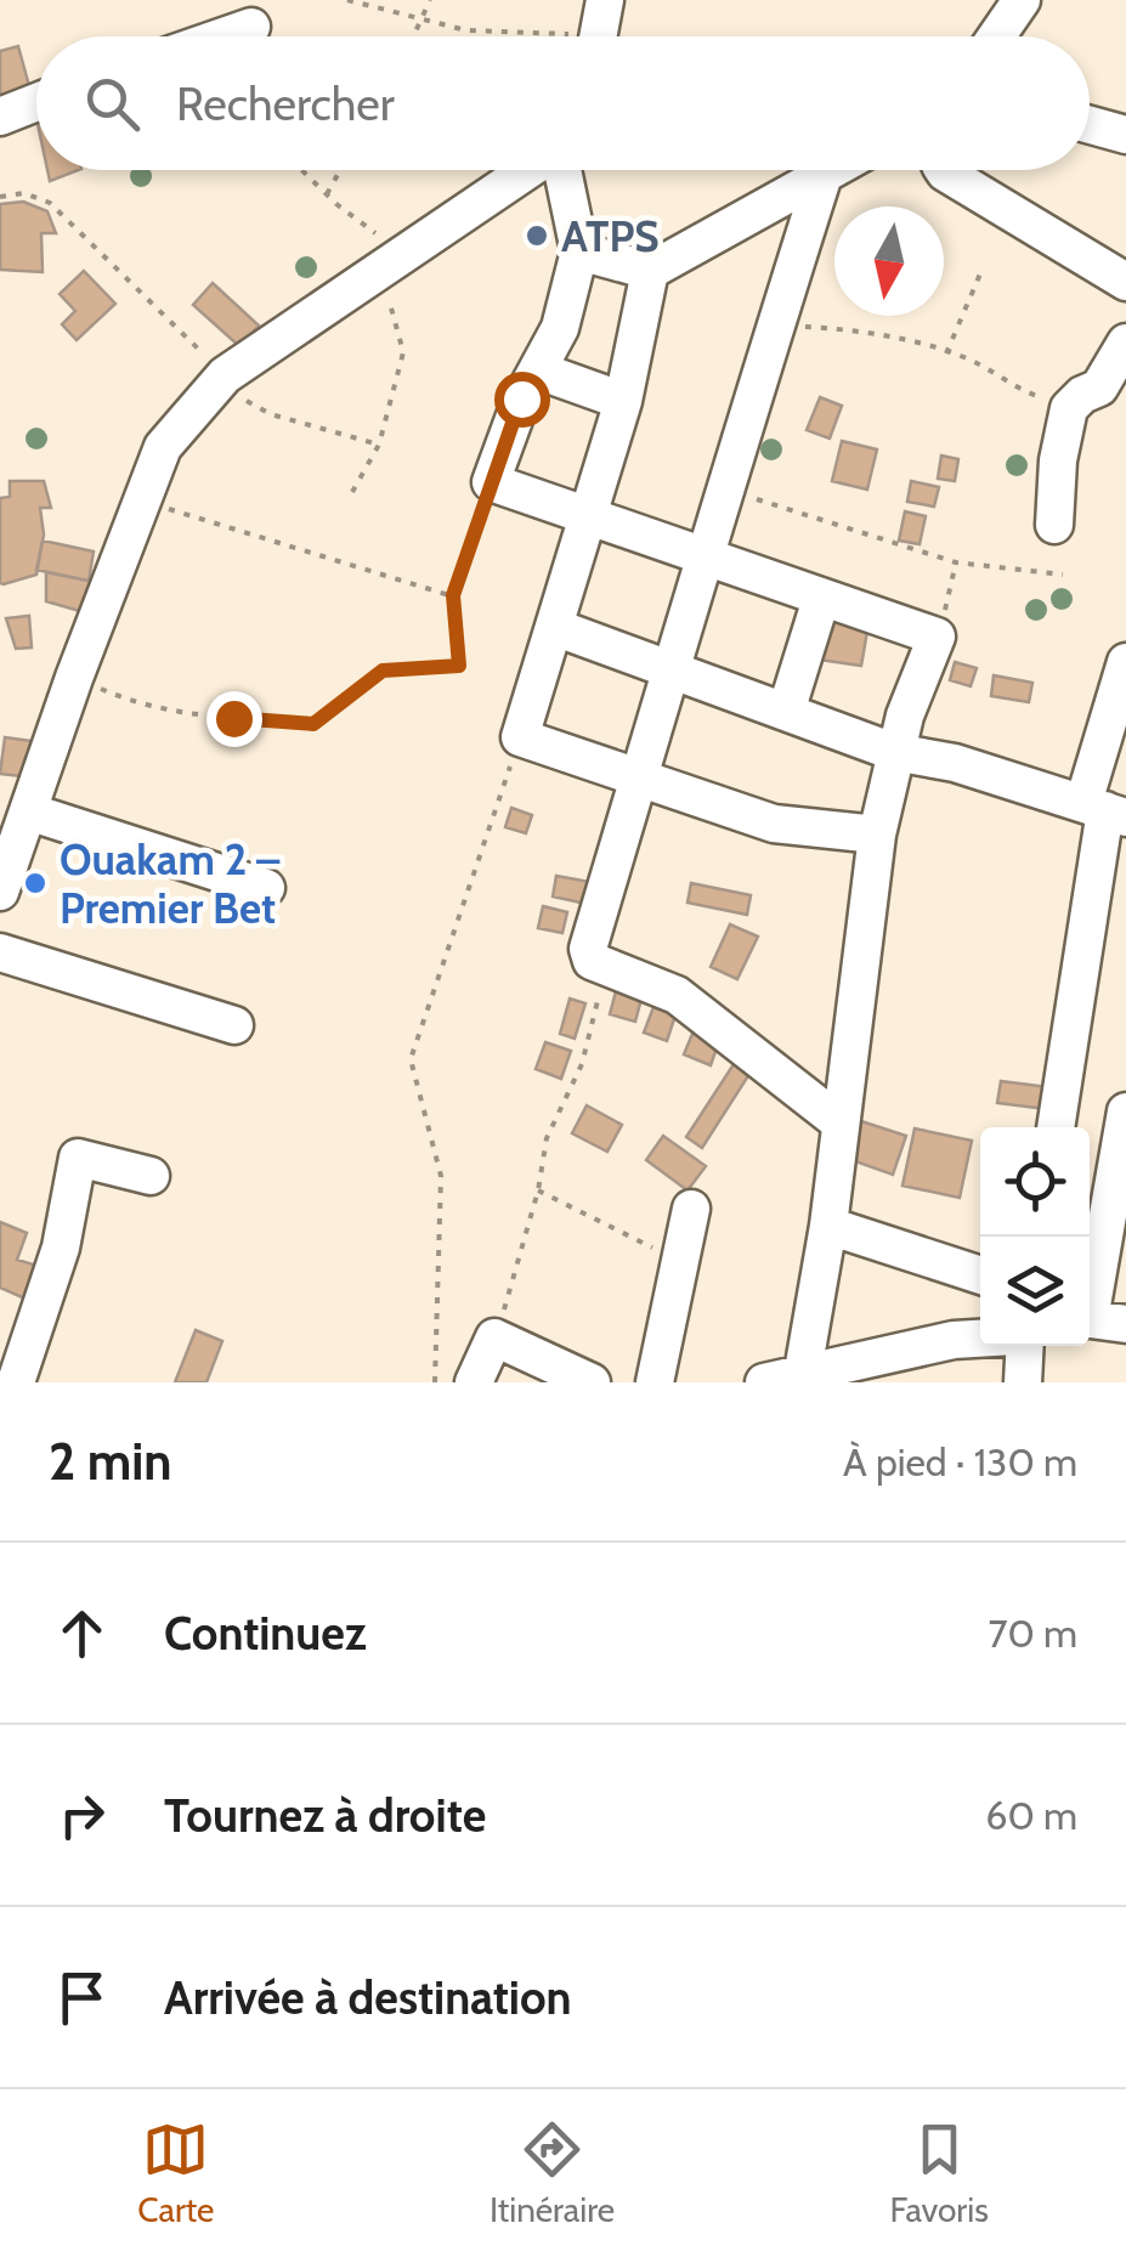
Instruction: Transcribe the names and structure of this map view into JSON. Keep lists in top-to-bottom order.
{
  "places": ["ATPS", "Ouakam 2 – Premier Bet"],
  "north": "bottom",
  "page": {
    "search": "Rechercher",
    "heading": ["2 min", "À pied · 130 m"],
    "list": [
      ["Continuez", "70 m"],
      ["Tournez à droite", "60 m"],
      "Arrivée à destination"
    ],
    "nav": ["Carte", "Itinéraire", "Favoris"]
  }
}
